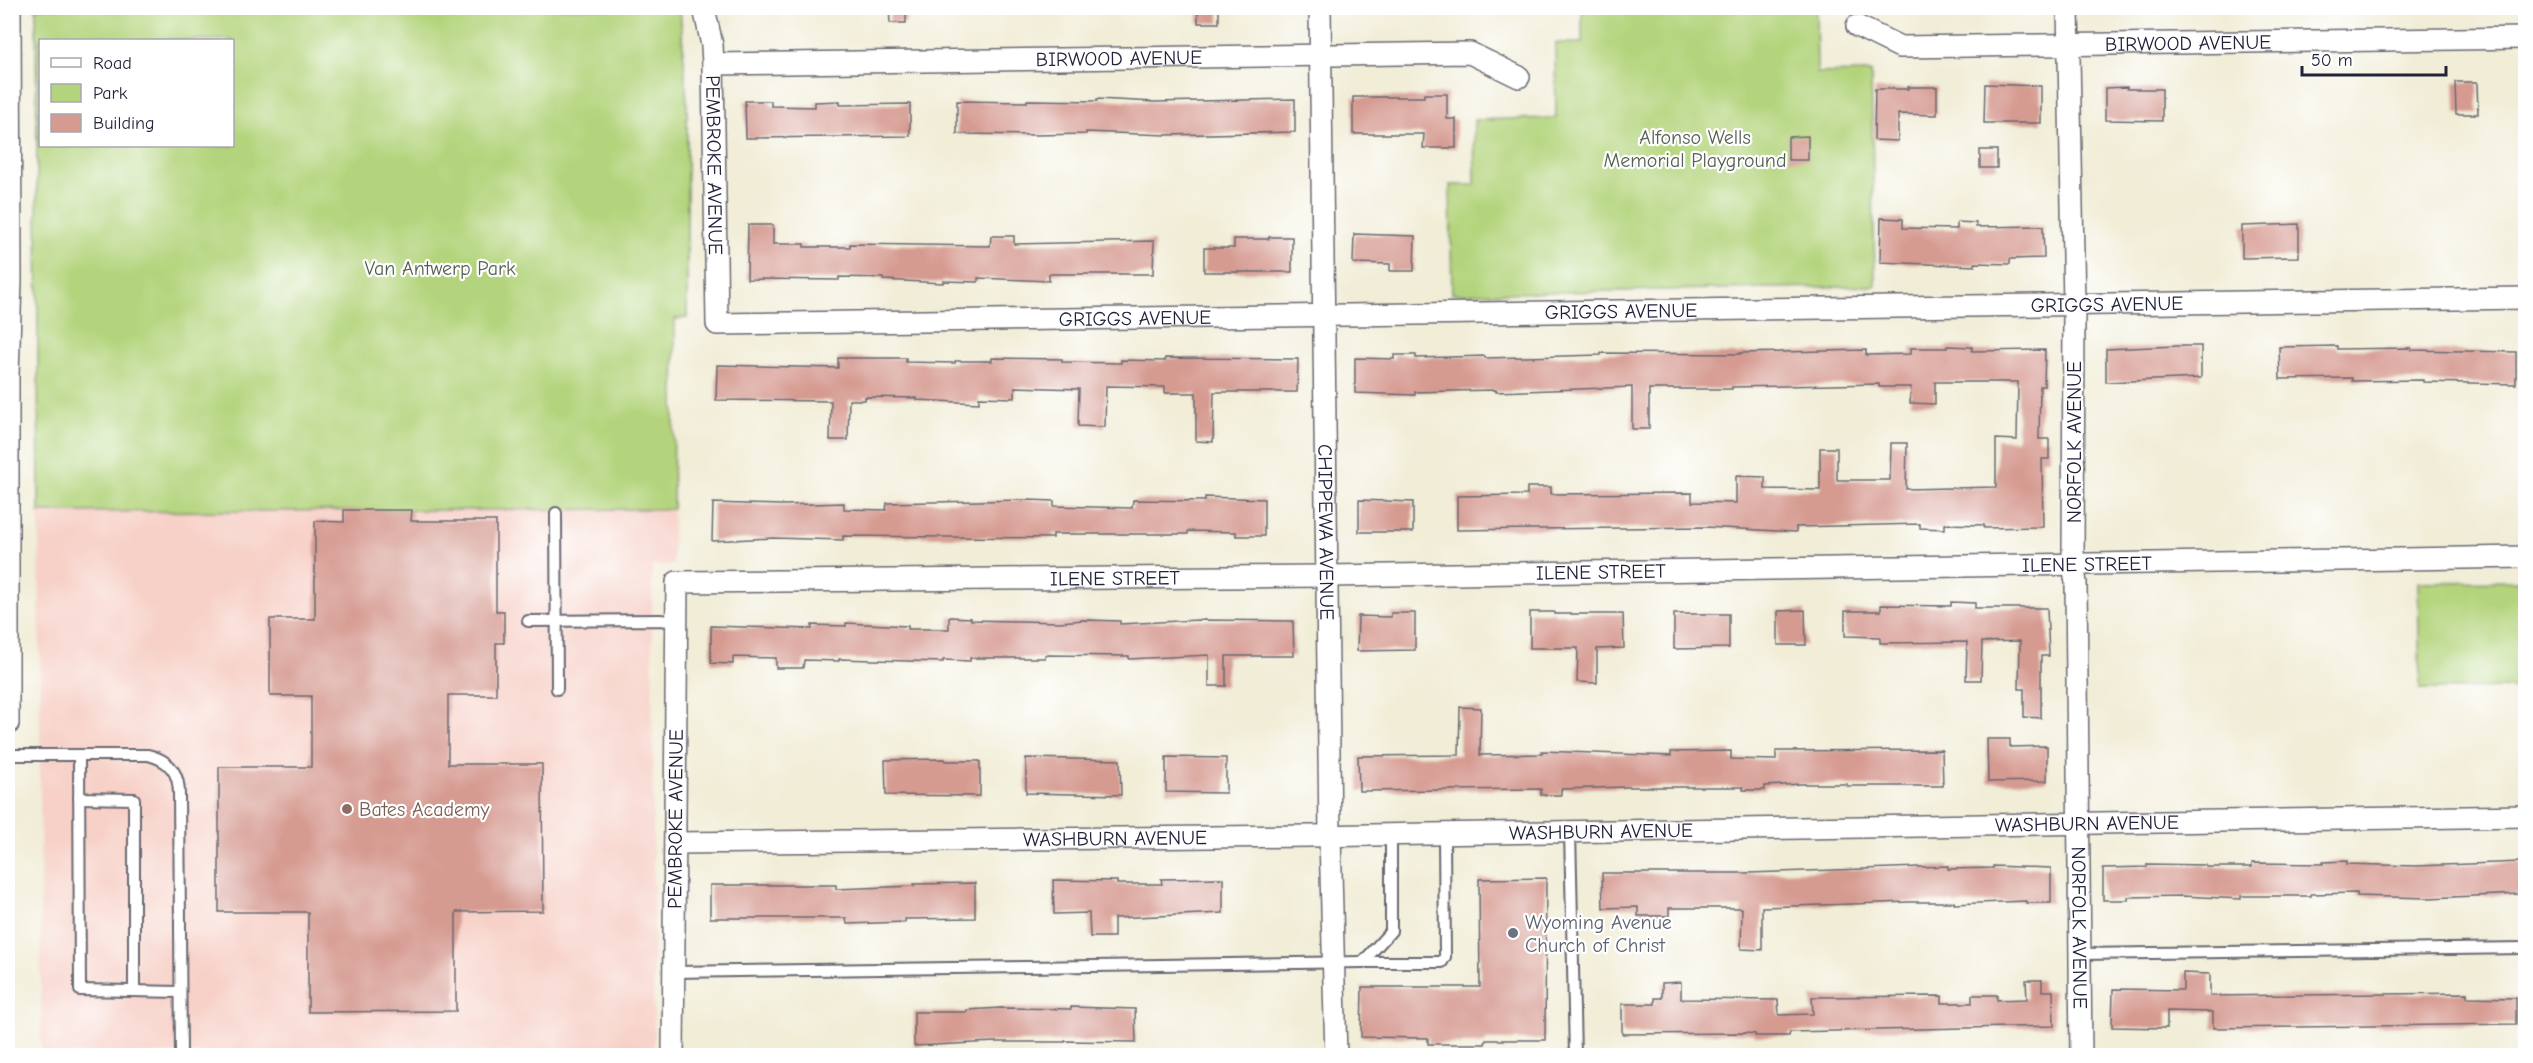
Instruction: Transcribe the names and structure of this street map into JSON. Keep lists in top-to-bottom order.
{
  "streets": {
    "street": [
      "BIRWOOD AVENUE",
      "PEMBROKE AVENUE",
      "GRIGGS AVENUE",
      "NORFOLK AVENUE",
      "CHIPPEWA AVENUE",
      "ILENE STREET",
      "WASHBURN AVENUE"
    ]
  },
  "crossings": [
    ["BIRWOOD AVENUE", "PEMBROKE AVENUE"],
    ["BIRWOOD AVENUE", "NORFOLK AVENUE"],
    ["BIRWOOD AVENUE", "CHIPPEWA AVENUE"],
    ["PEMBROKE AVENUE", "GRIGGS AVENUE"],
    ["PEMBROKE AVENUE", "ILENE STREET"],
    ["PEMBROKE AVENUE", "WASHBURN AVENUE"],
    ["GRIGGS AVENUE", "NORFOLK AVENUE"],
    ["GRIGGS AVENUE", "CHIPPEWA AVENUE"],
    ["NORFOLK AVENUE", "ILENE STREET"],
    ["NORFOLK AVENUE", "WASHBURN AVENUE"],
    ["CHIPPEWA AVENUE", "ILENE STREET"],
    ["CHIPPEWA AVENUE", "WASHBURN AVENUE"]
  ],
  "parks": ["Alfonso Wells Memorial Playground", "Van Antwerp Park"],
  "places": ["Bates Academy", "Wyoming Avenue Church of Christ"],
  "legend": ["Road", "Park", "Building"],
  "scale_bar": "50 m"
}
